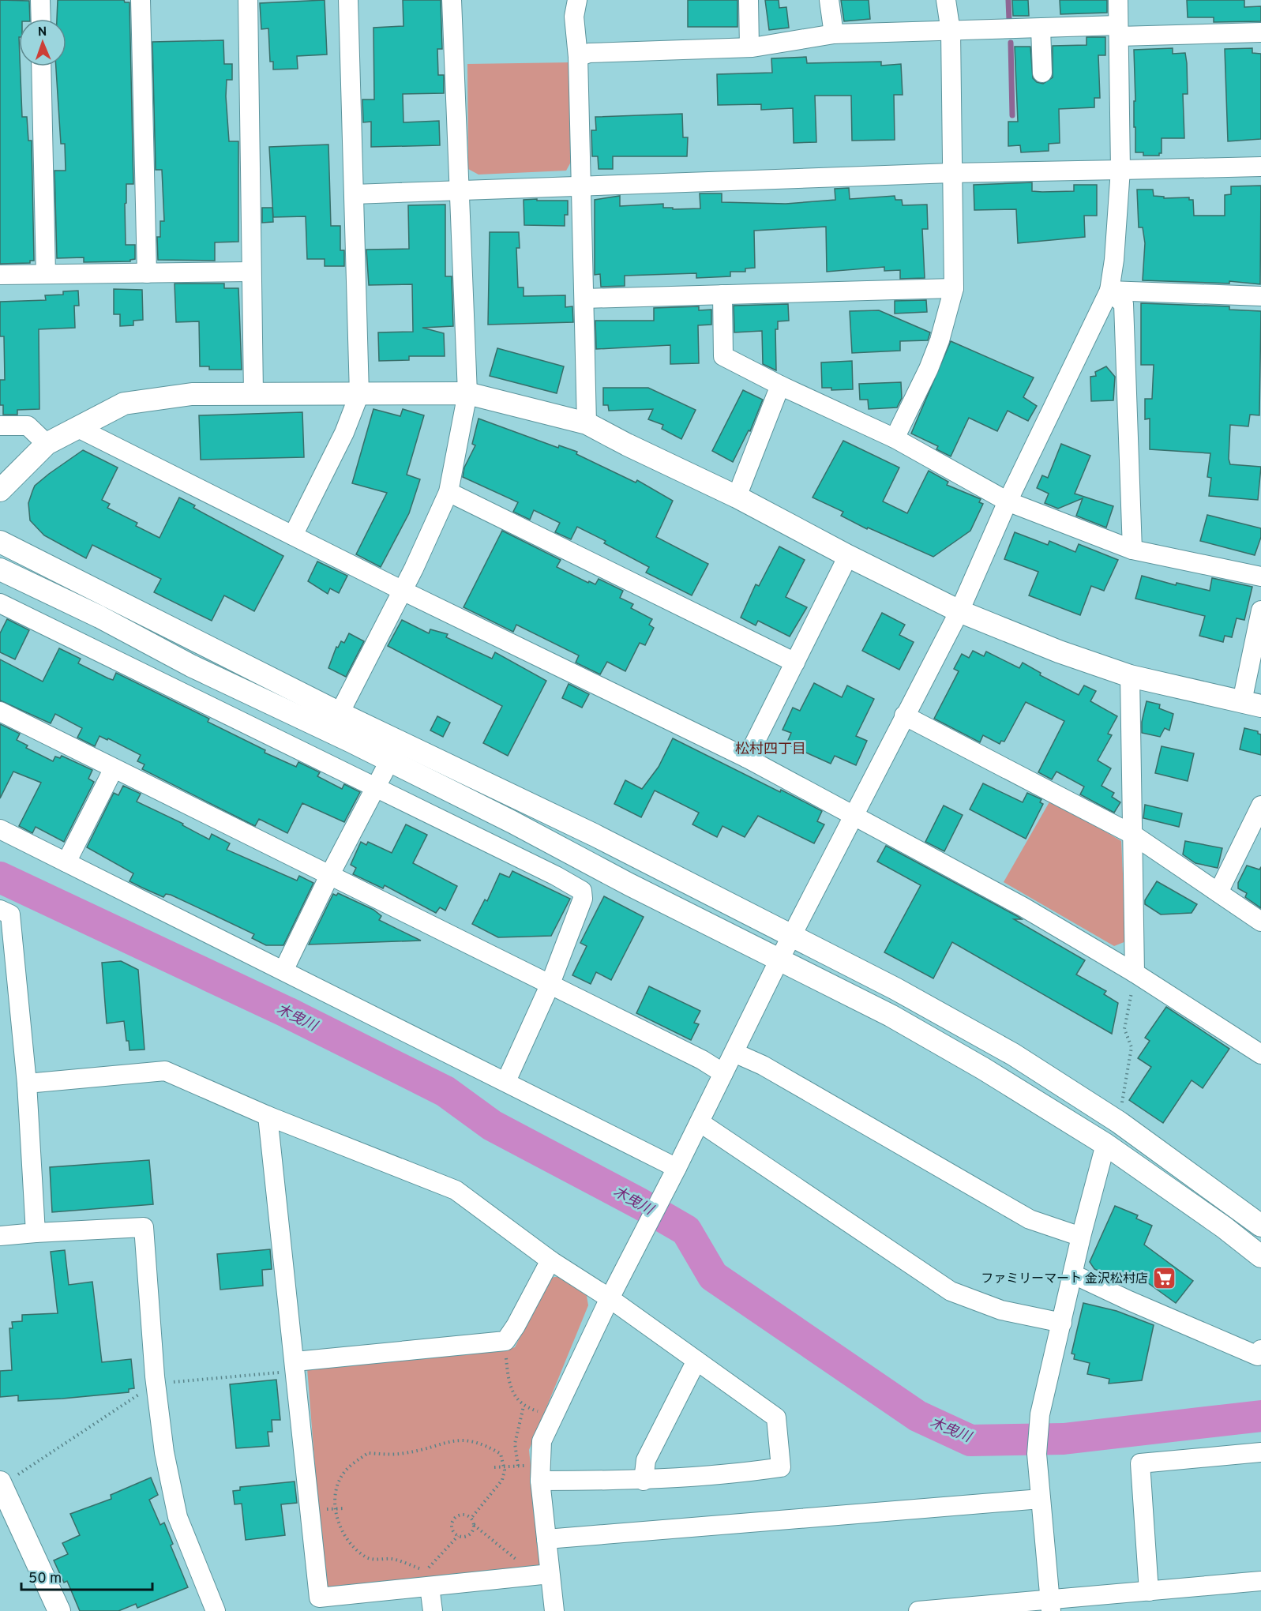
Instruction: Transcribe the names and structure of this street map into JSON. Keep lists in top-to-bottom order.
{
  "districts": ["松村四丁目"],
  "water": ["木曳川"],
  "places": {
    "supermarket": ["ファミリーマート 金沢松村店"]
  },
  "scale_bar": "50 m",
  "north": "top"
}
